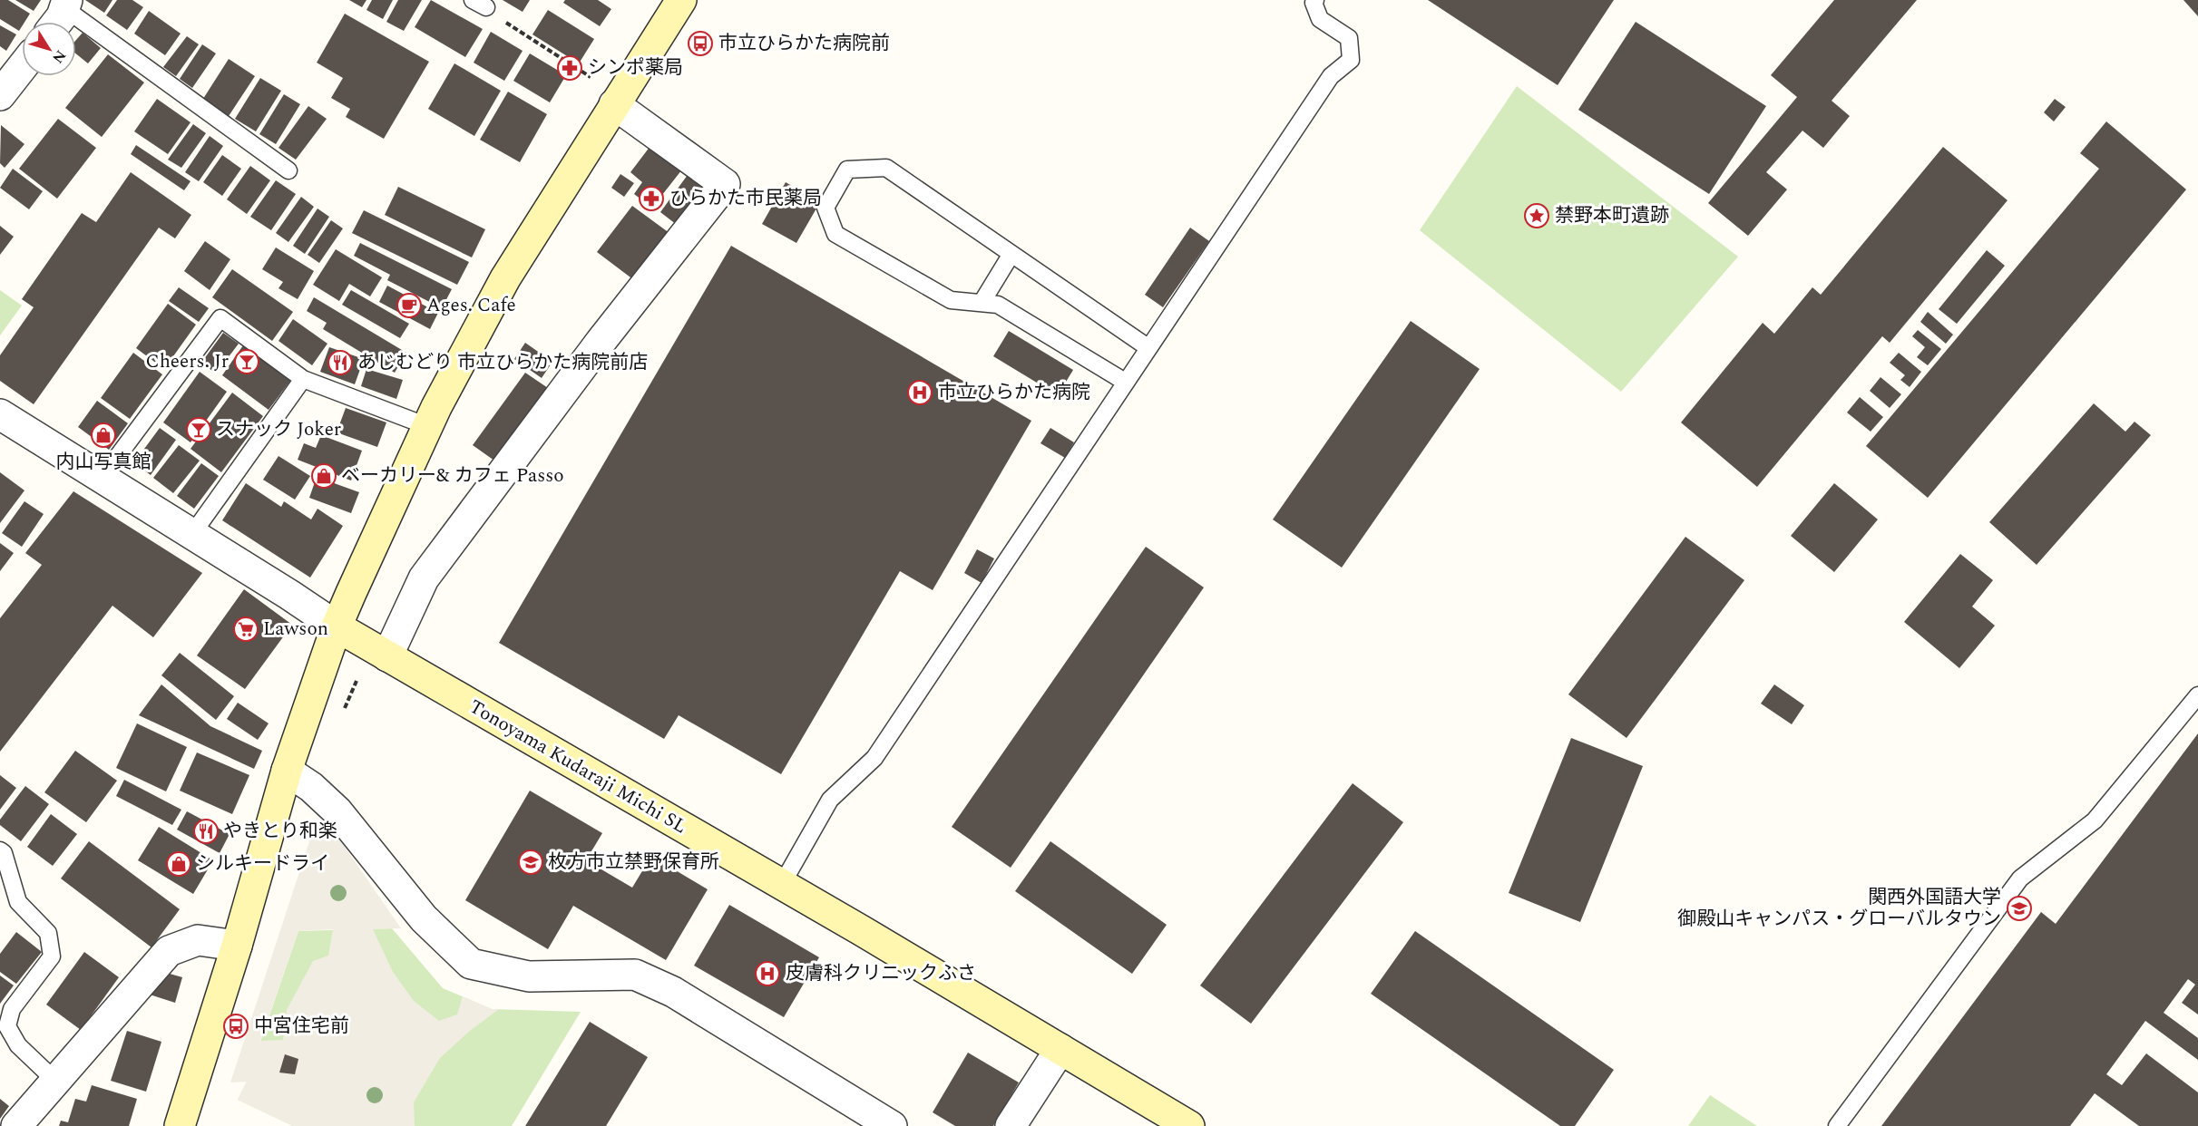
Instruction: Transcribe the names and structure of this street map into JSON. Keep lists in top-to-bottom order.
{
  "streets": {
    "main road": ["Tonoyama Kudaraji Michi SL"]
  },
  "places": {
    "bus stop": ["市立ひらかた病院前", "中宮住宅前"],
    "pharmacy": ["シンポ薬局", "ひらかた市民薬局"],
    "place": ["禁野本町遺跡"],
    "cafe": ["Ages. Cafe"],
    "bar": ["Cheers. Jr", "スナック Joker"],
    "restaurant": ["あじむどり 市立ひらかた病院前店", "やきとり和楽"],
    "hospital": ["市立ひらかた病院", "皮膚科クリニックふさ"],
    "shop": ["内山写真館", "ベーカリー& カフェ Passo", "シルキードライ"],
    "supermarket": ["Lawson"],
    "school or university": ["枚方市立禁野保育所", "関西外国語大学 御殿山キャンパス・グローバルタウン"]
  },
  "north": "bottom right"
}
